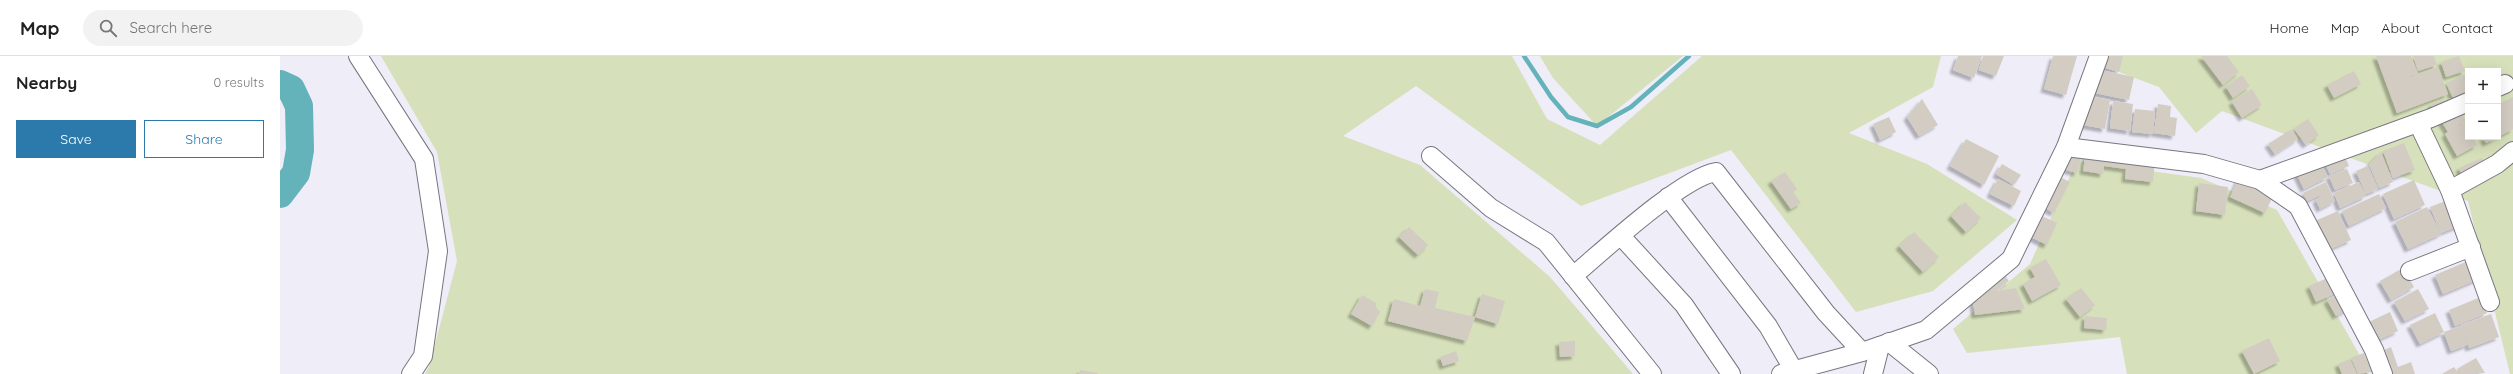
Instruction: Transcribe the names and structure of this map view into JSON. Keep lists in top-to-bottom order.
{
  "page": {
    "header": "Map",
    "search": "Search here",
    "nav": [
      "Home",
      "Map",
      "About",
      "Contact"
    ],
    "heading": ["Nearby", "0 results"],
    "map_buttons": ["+", "−"],
    "buttons": ["Save", "Share"]
  }
}
